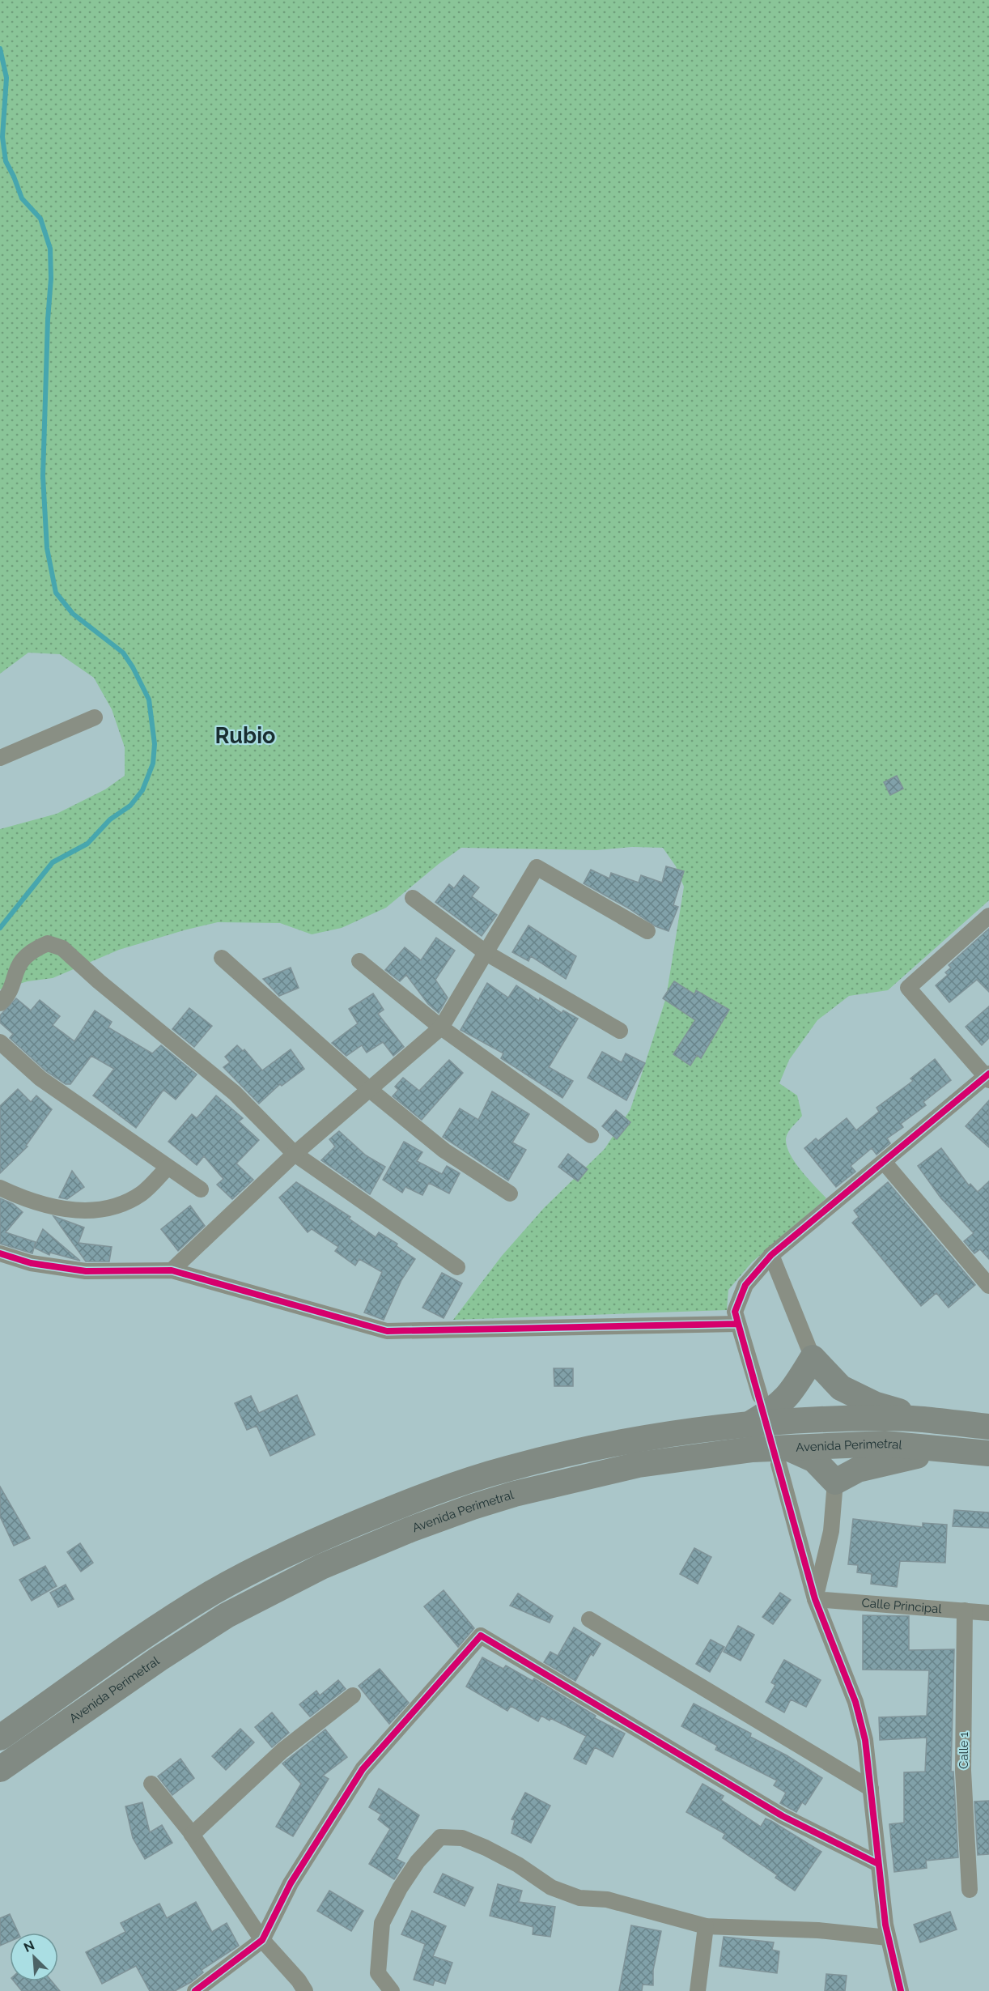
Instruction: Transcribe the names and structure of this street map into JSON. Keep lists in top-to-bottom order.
{
  "streets": {
    "main road": ["Avenida Perimetral"],
    "street": ["Calle Principal", "Calle 1"]
  },
  "crossings": [
    ["Calle Principal", "Calle 1"]
  ],
  "districts": ["Rubio"],
  "north": "top left"
}
